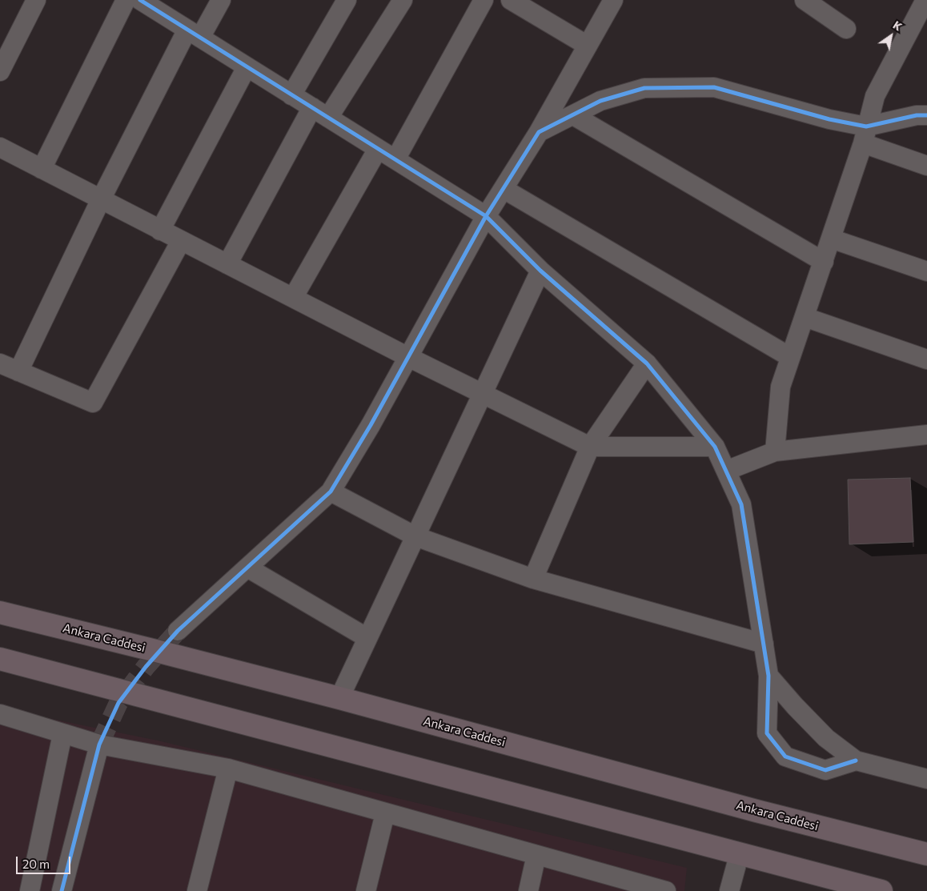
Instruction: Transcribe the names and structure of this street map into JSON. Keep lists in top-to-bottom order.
{
  "streets": {
    "highway": ["Ankara Caddesi"]
  },
  "scale_bar": "20 m",
  "north": "top right"
}
